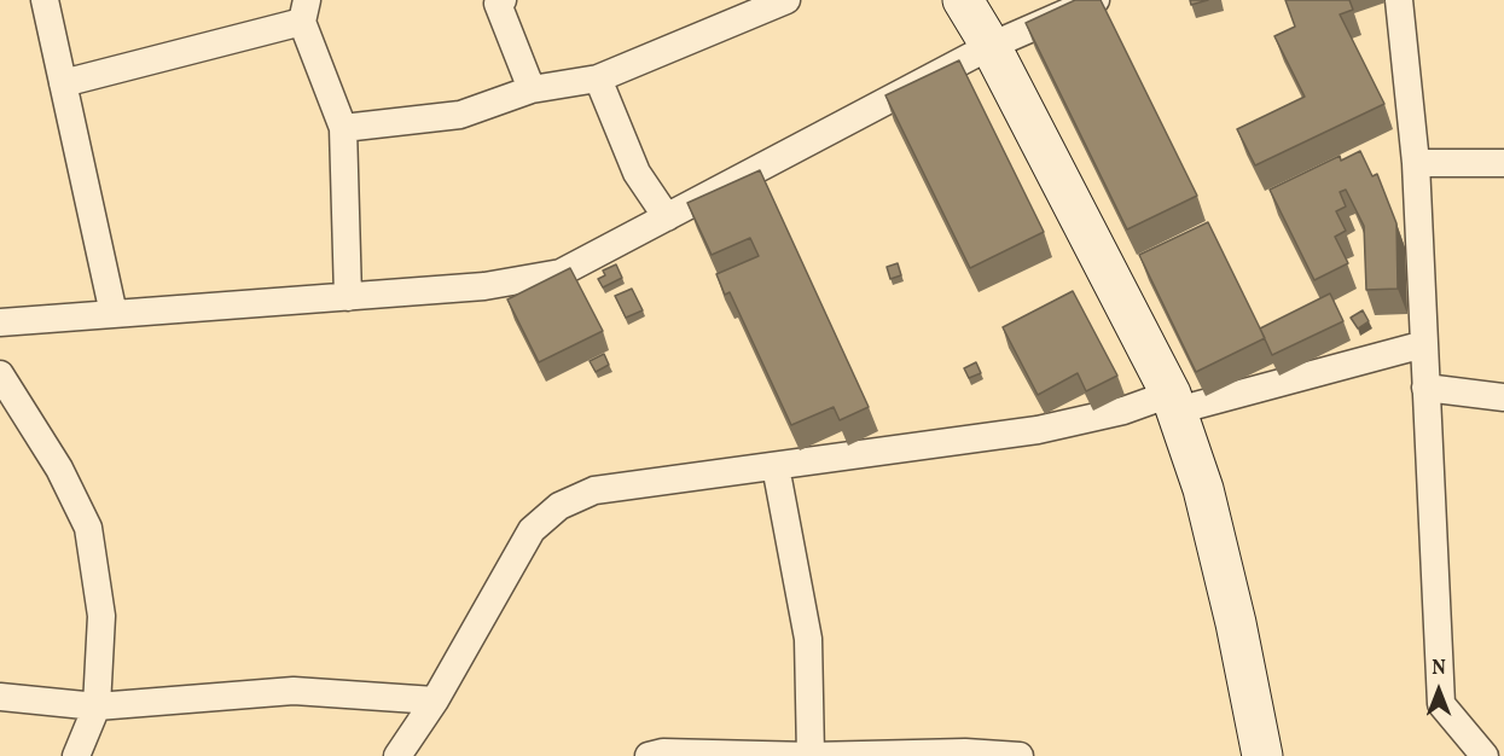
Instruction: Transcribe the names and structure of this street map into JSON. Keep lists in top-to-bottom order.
{
  "north": "top"
}
